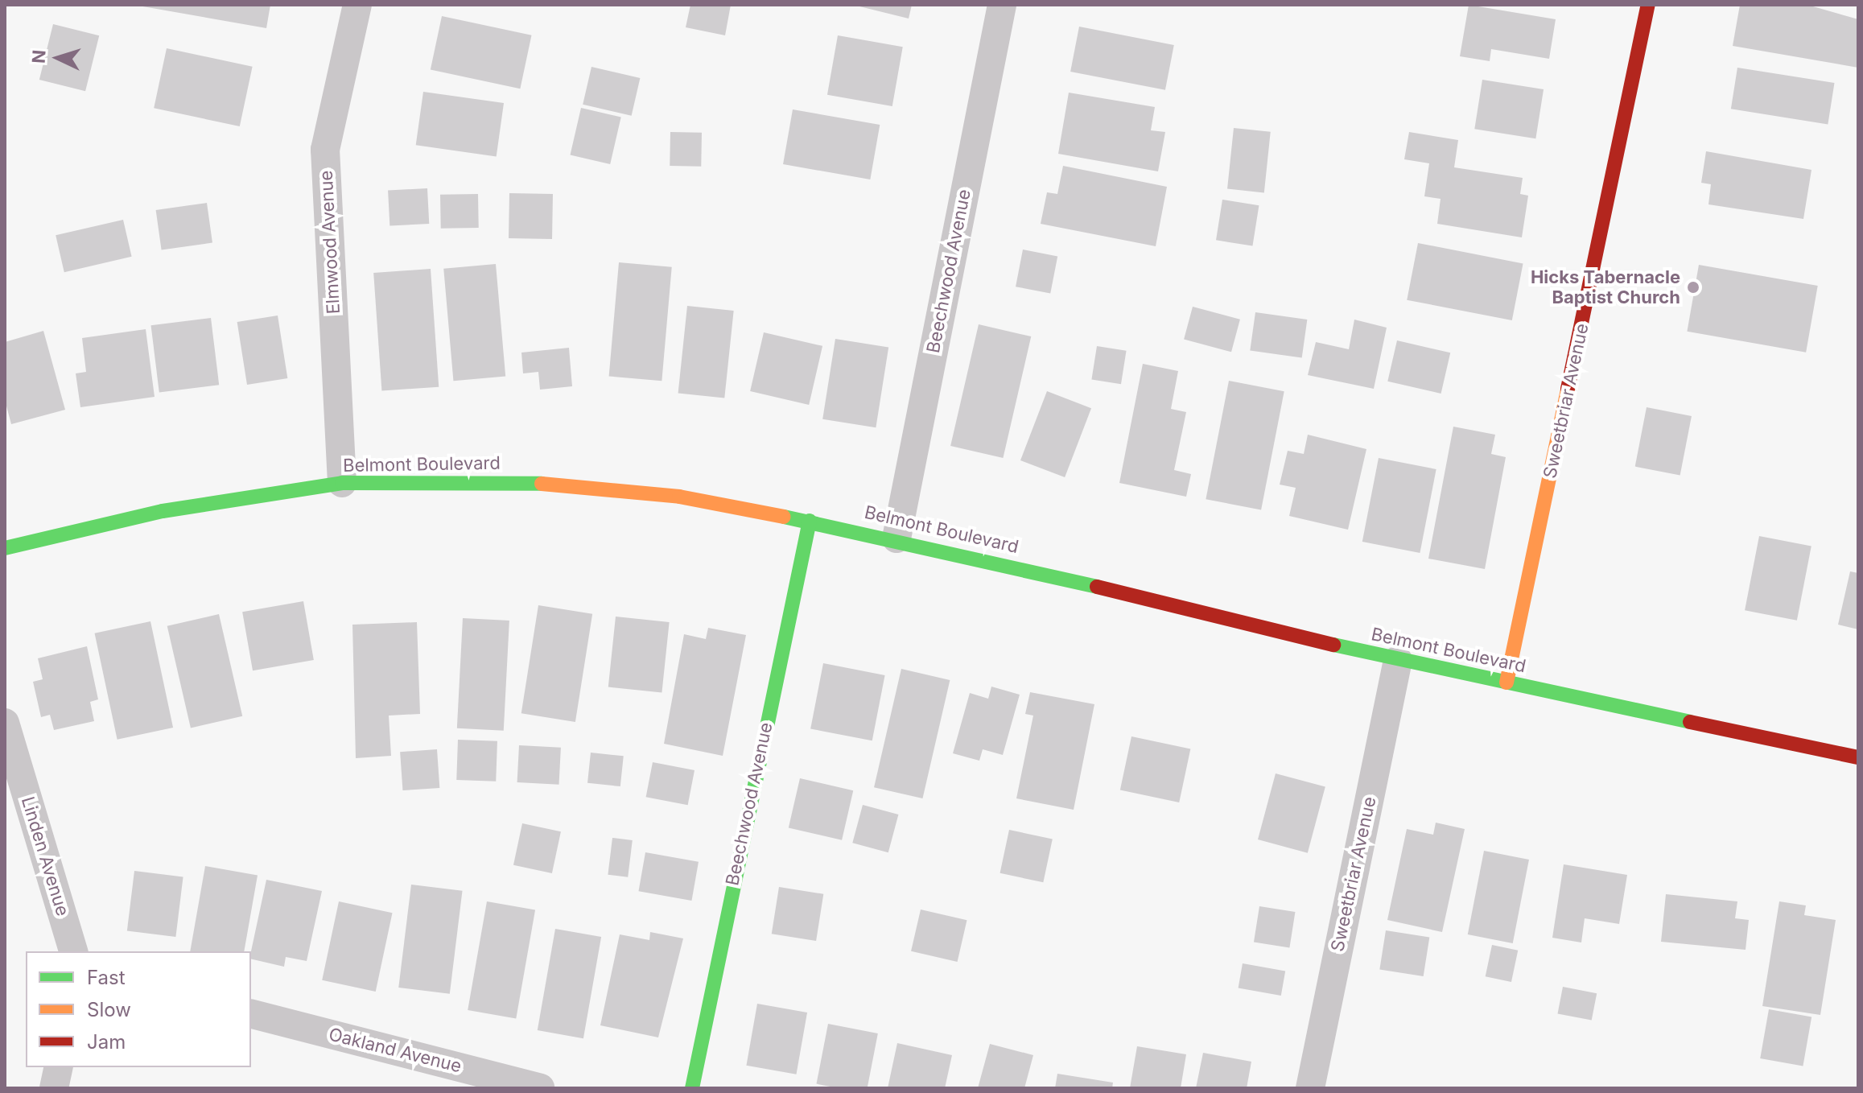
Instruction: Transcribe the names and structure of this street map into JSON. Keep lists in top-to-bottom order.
{
  "streets": {
    "street": [
      "Elmwood Avenue",
      "Beechwood Avenue",
      "Sweetbriar Avenue",
      "Belmont Boulevard",
      "Linden Avenue",
      "Oakland Avenue"
    ]
  },
  "crossings": [
    ["Elmwood Avenue", "Belmont Boulevard"],
    ["Beechwood Avenue", "Belmont Boulevard"],
    ["Sweetbriar Avenue", "Belmont Boulevard"]
  ],
  "places": ["Hicks Tabernacle Baptist Church"],
  "legend": ["Fast", "Slow", "Jam"],
  "north": "left"
}
